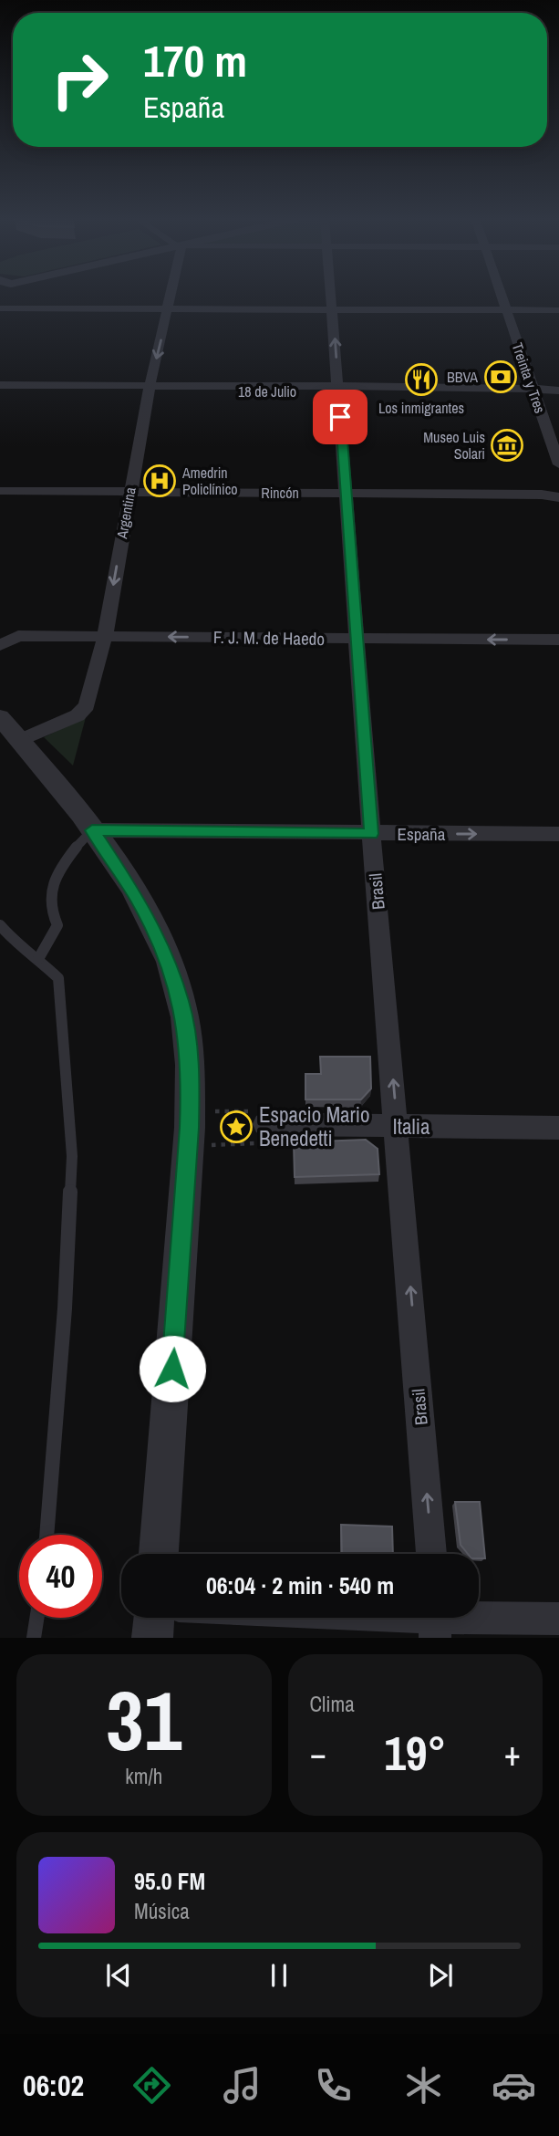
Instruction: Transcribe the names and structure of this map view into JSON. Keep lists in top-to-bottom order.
{
  "streets": {
    "street": [
      "Treinta y Tres",
      "18 de Julio",
      "Rincón",
      "Argentina",
      "F. J. M. de Haedo",
      "España",
      "Brasil",
      "Italia"
    ]
  },
  "crossings": [
    ["Treinta y Tres", "18 de Julio"],
    ["18 de Julio", "Argentina"],
    ["18 de Julio", "Brasil"],
    ["Rincón", "Argentina"],
    ["Rincón", "Brasil"],
    ["Argentina", "F. J. M. de Haedo"],
    ["F. J. M. de Haedo", "Brasil"],
    ["España", "Brasil"],
    ["Brasil", "Italia"]
  ],
  "one_way": [
    "Argentina",
    "F. J. M. de Haedo",
    "España",
    "Brasil"
  ],
  "places": {
    "bank": ["BBVA"],
    "restaurant": ["Los inmigrantes"],
    "museum": ["Museo Luis Solari"],
    "hospital": ["Amedrin Policlínico"],
    "place": ["Espacio Mario Benedetti"]
  },
  "page": {
    "turn": ["170 m", "España"],
    "limit": "40",
    "trip": "06:04 · 2 min · 540 m",
    "tile": [
      ["31", "km/h"],
      "Clima"
    ],
    "heat": ["−", "19°", "+"],
    "song": ["95.0 FM", "Música"],
    "tabs": "06:02"
  }
}
